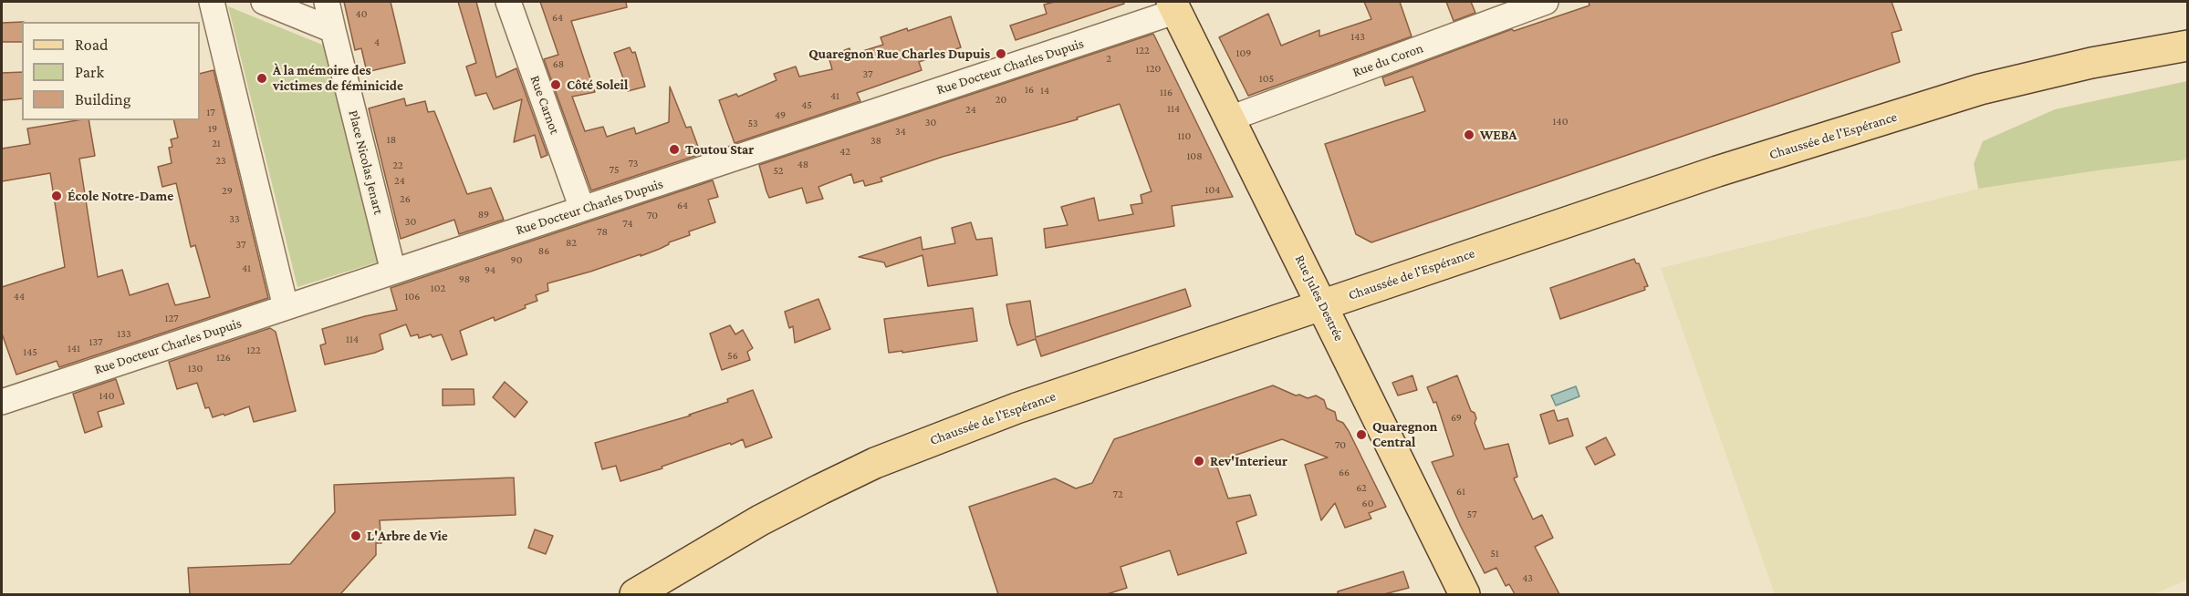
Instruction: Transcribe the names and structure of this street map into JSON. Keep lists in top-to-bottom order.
{
  "streets": {
    "main road": ["Chaussée de l'Espérance", "Rue Jules Destrée"],
    "street": [
      "Rue du Coron",
      "Rue Docteur Charles Dupuis",
      "Rue Carnot",
      "Place Nicolas Jenart"
    ]
  },
  "crossings": [
    ["Rue du Coron", "Rue Jules Destrée"],
    ["Rue Docteur Charles Dupuis", "Rue Carnot"],
    ["Rue Docteur Charles Dupuis", "Place Nicolas Jenart"],
    ["Rue Docteur Charles Dupuis", "Rue Jules Destrée"],
    ["Chaussée de l'Espérance", "Rue Jules Destrée"]
  ],
  "places": [
    "Quaregnon Rue Charles Dupuis",
    "À la mémoire des victimes de féminicide",
    "Côté Soleil",
    "WEBA",
    "Toutou Star",
    "École Notre-Dame",
    "Quaregnon Central",
    "Rev'Interieur",
    "L'Arbre de Vie"
  ],
  "house_numbers": [
    "40",
    "64",
    "143",
    "4",
    "122",
    "109",
    "2",
    "68",
    "120",
    "37",
    "105",
    "16",
    "14",
    "116",
    "41",
    "20",
    "45",
    "114",
    "24",
    "17",
    "49",
    "140",
    "30",
    "53",
    "19",
    "34",
    "110",
    "18",
    "38",
    "21",
    "42",
    "108",
    "23",
    "73",
    "48",
    "22",
    "75",
    "52",
    "24",
    "104",
    "29",
    "26",
    "64",
    "89",
    "70",
    "33",
    "30",
    "74",
    "78",
    "82",
    "37",
    "86",
    "90",
    "41",
    "94",
    "98",
    "102",
    "44",
    "106",
    "127",
    "133",
    "114",
    "137",
    "141",
    "122",
    "145",
    "56",
    "126",
    "130",
    "140",
    "69",
    "70",
    "66",
    "62",
    "61",
    "72",
    "60",
    "57",
    "51",
    "43"
  ],
  "legend": ["Road", "Park", "Building"]
}
